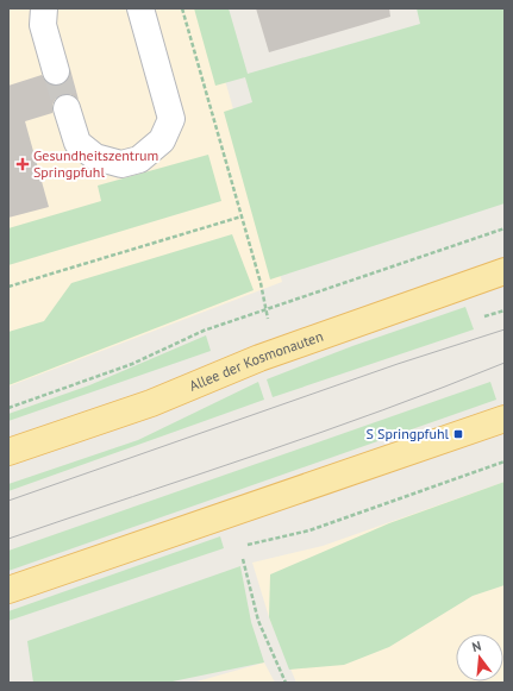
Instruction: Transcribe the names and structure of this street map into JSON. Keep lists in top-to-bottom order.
{
  "streets": {
    "main road": ["Allee der Kosmonauten"]
  },
  "places": {
    "health": ["Gesundheitszentrum Springpfuhl"],
    "transit": ["S Springpfuhl"]
  },
  "north": "top"
}
